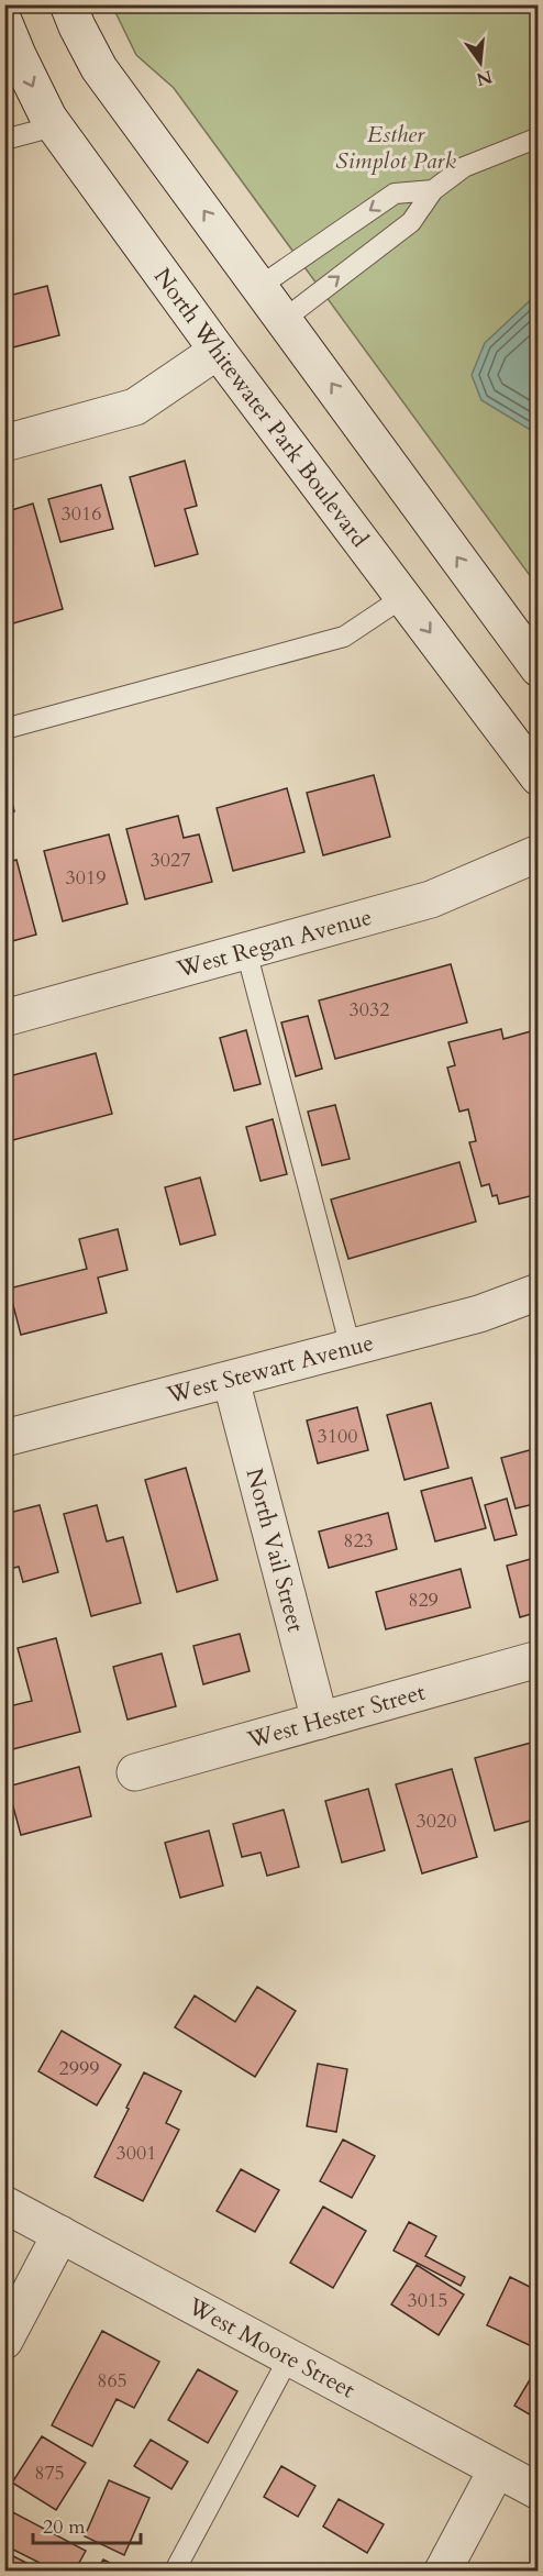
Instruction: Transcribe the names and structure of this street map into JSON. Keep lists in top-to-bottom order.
{
  "streets": {
    "street": [
      "North Whitewater Park Boulevard",
      "West Regan Avenue",
      "West Stewart Avenue",
      "North Vail Street",
      "West Hester Street",
      "West Moore Street"
    ]
  },
  "crossings": [
    ["West Stewart Avenue", "North Vail Street"],
    ["North Vail Street", "West Hester Street"]
  ],
  "parks": ["Esther Simplot Park"],
  "house_numbers": [
    "3016",
    "3027",
    "3019",
    "3032",
    "3100",
    "823",
    "829",
    "3020",
    "2999",
    "3001",
    "3015",
    "865",
    "875"
  ],
  "scale_bar": "20 m",
  "north": "bottom"
}
